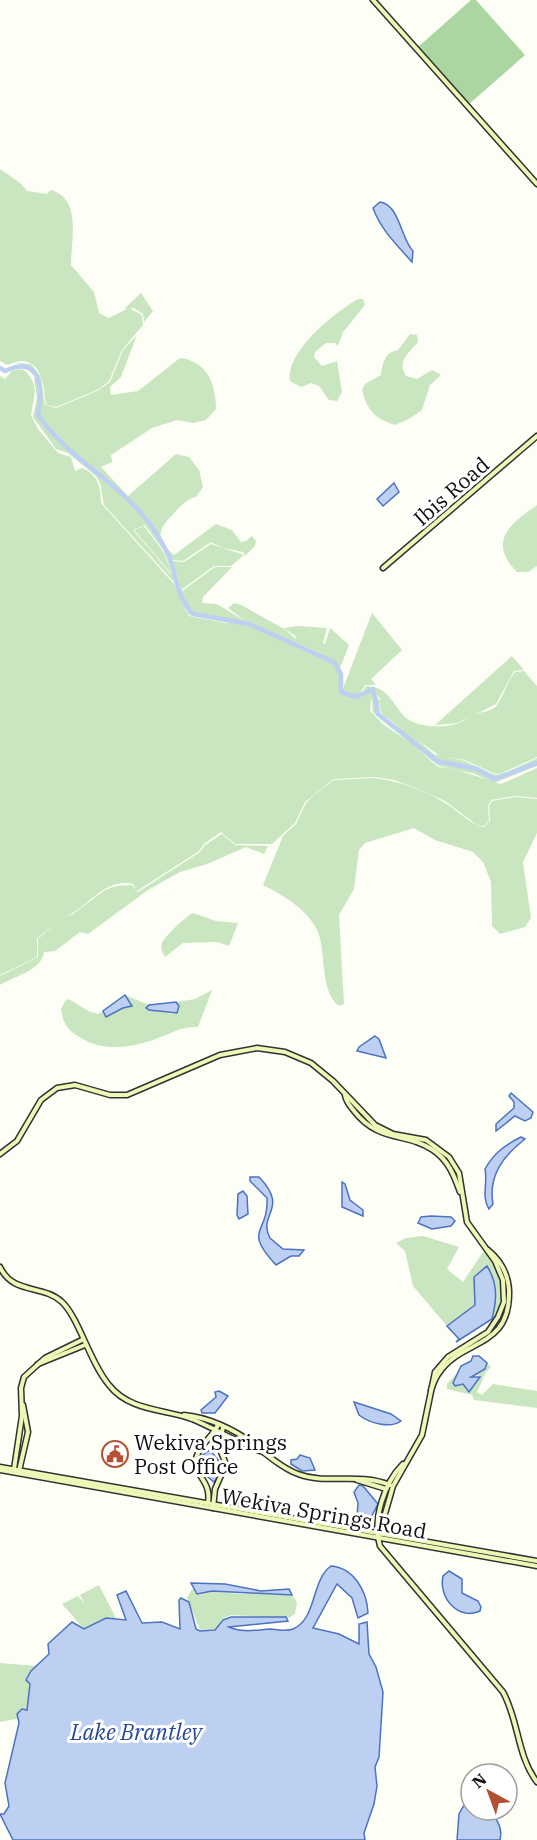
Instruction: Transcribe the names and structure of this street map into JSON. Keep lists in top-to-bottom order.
{
  "streets": {
    "street": ["Ibis Road", "Wekiva Springs Road"]
  },
  "water": ["Lake Brantley"],
  "places": {
    "public building": ["Wekiva Springs Post Office"]
  },
  "north": "top left"
}
